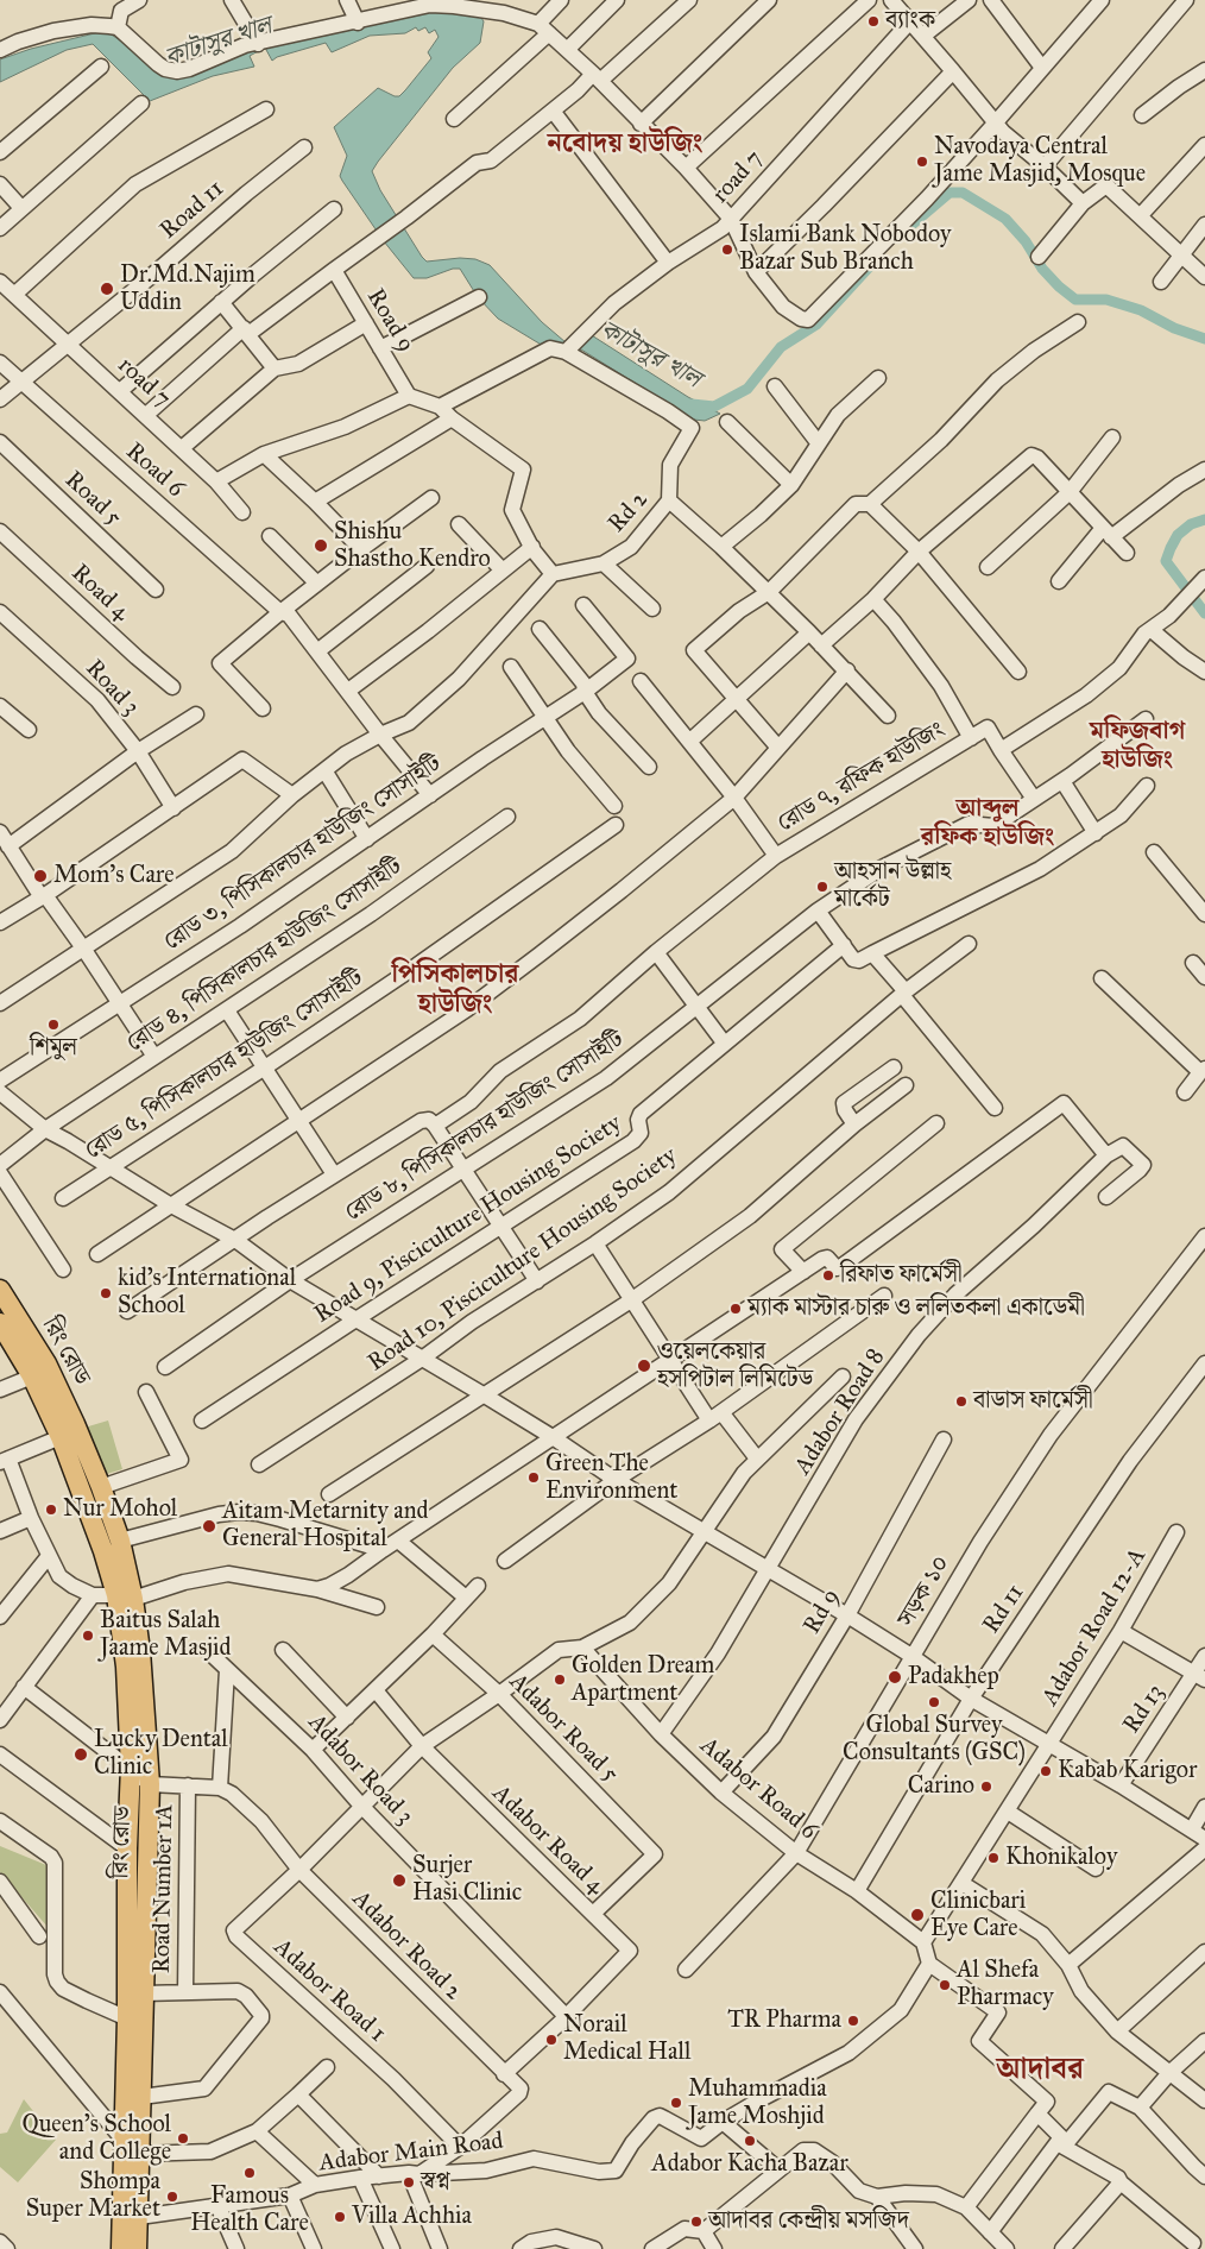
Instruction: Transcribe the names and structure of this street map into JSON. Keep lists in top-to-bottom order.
{
  "streets": {
    "main road": ["রিং রোড"],
    "street": [
      "road 7",
      "Road 11",
      "Road 9",
      "Road 6",
      "Road 5",
      "Rd 2",
      "Road 4",
      "Road 3",
      "রোড ৭, রফিক হাউজিং",
      "রোড ৩, পিসিকালচার হাউজিং সোসাইটি",
      "রোড ৪, পিসিকালচার হাউজিং সোসাইটি",
      "রোড ৫, পিসিকালচার হাউজিং সোসাইটি",
      "রোড ৮, পিসিকালচার হাউজিং সোসাইটি",
      "Road 9, Pisciculture Housing Society",
      "Road 10, Pisciculture Housing Society",
      "Adabor Road 8",
      "সড়ক ১০",
      "Rd 11",
      "Rd 9",
      "Adabor Road 12-A",
      "Rd 13",
      "Adabor Road 5",
      "Adabor Road 3",
      "Adabor Road 6",
      "Adabor Road 4",
      "Road Number 1A",
      "Adabor Road 2",
      "Adabor Road 1",
      "Adabor Main Road"
    ]
  },
  "crossings": [
    ["road 7", "Road 11"],
    ["Road 11", "Road 6"],
    ["Road 6", "রোড ৩, পিসিকালচার হাউজিং সোসাইটি"],
    ["রিং রোড", "Adabor Main Road"],
    ["Adabor Road 8", "Adabor Road 6"],
    ["সড়ক ১০", "Adabor Road 6"],
    ["Rd 11", "Adabor Road 6"],
    ["Rd 9", "Adabor Road 6"],
    ["Adabor Road 5", "Adabor Road 4"],
    ["Adabor Road 3", "Adabor Road 4"],
    ["Adabor Road 2", "Adabor Road 1"],
    ["Adabor Road 2", "Adabor Main Road"]
  ],
  "districts": [
    "নবোদয় হাউজিং",
    "মফিজবাগ হাউজিং",
    "আব্দুল রফিক হাউজিং",
    "পিসিকালচার হাউজিং",
    "আদাবর"
  ],
  "water": ["কাটাসুর খাল"],
  "places": [
    "ব্যাংক",
    "Navodaya Central Jame Masjid, Mosque",
    "Islami Bank Nobodoy Bazar Sub Branch",
    "Dr.Md.Najim Uddin",
    "Shishu Shastho Kendro",
    "Mom's Care",
    "আহসান উল্লাহ মার্কেট",
    "শিমুল",
    "রিফাত ফার্মেসী",
    "kid's International School",
    "ম্যাক মাস্টার চারু ও ললিতকলা একাডেমী",
    "ওয়েলকেয়ার হসপিটাল লিমিটেড",
    "বাডাস ফার্মেসী",
    "Green The Environment",
    "Nur Mohol",
    "Aitam Metarnity and General Hospital",
    "Baitus Salah Jaame Masjid",
    "Padakhep",
    "Golden Dream Apartment",
    "Global Survey Consultants (GSC)",
    "Lucky Dental Clinic",
    "Kabab Karigor",
    "Carino",
    "Khonikaloy",
    "Surjer Hasi Clinic",
    "Clinicbari Eye Care",
    "Al Shefa Pharmacy",
    "TR Pharma",
    "Norail Medical Hall",
    "Muhammadia Jame Moshjid",
    "Queen's School and College",
    "Adabor Kacha Bazar",
    "Famous Health Care",
    "স্বপ্ন",
    "Shompa Super Market",
    "Villa Achhia",
    "আদাবর কেন্দ্রীয় মসজিদ"
  ]
}
